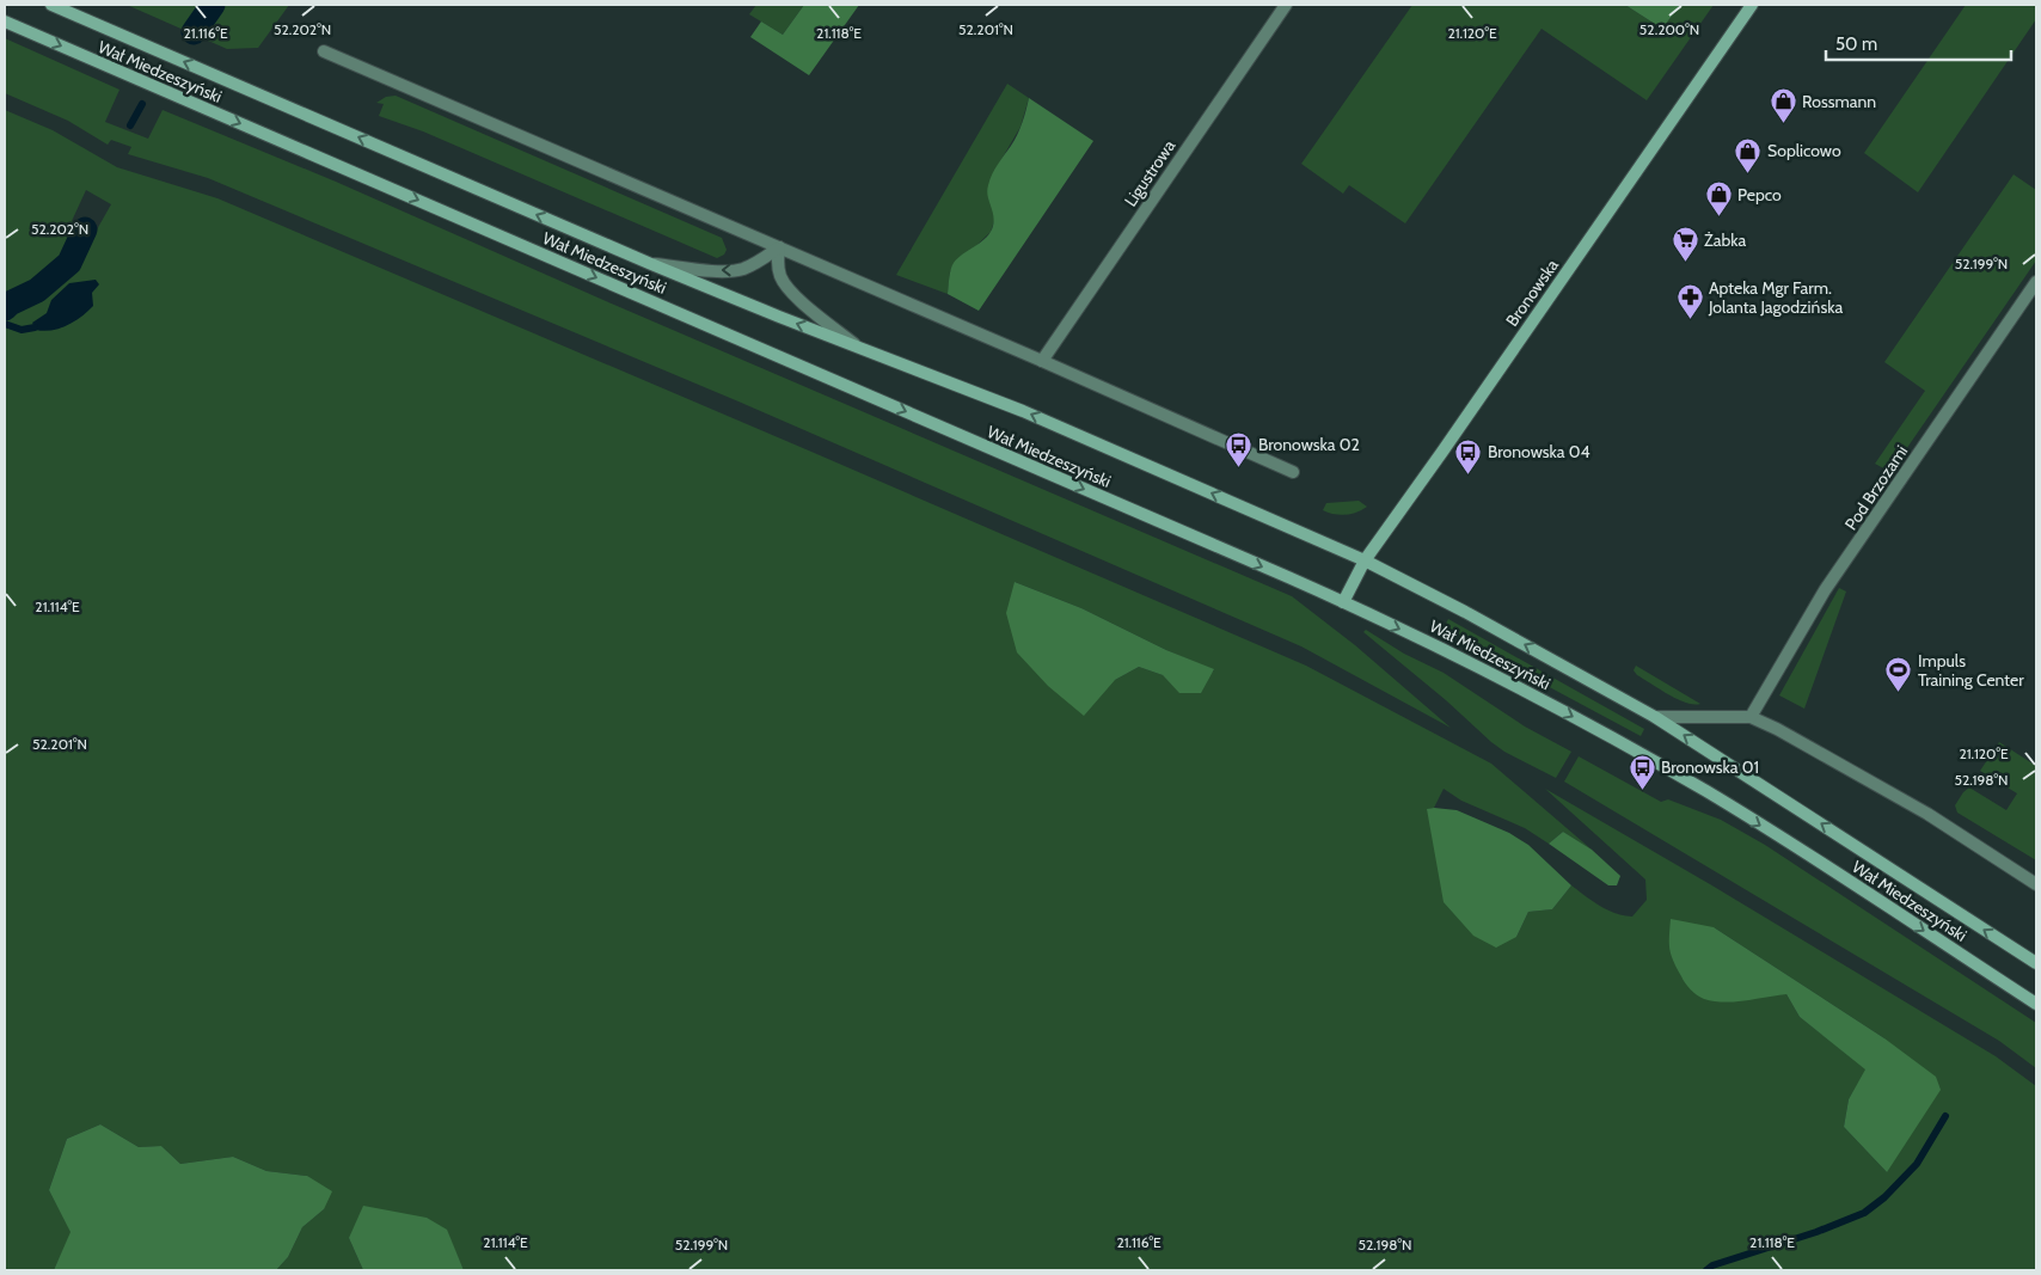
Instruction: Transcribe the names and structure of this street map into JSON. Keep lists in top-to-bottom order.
{
  "streets": {
    "main road": ["Wał Miedzeszyński", "Bronowska"],
    "street": ["Ligustrowa", "Pod Brzozami"]
  },
  "crossings": [
    ["Wał Miedzeszyński", "Bronowska"]
  ],
  "places": {
    "shop": ["Rossmann", "Soplicowo", "Pepco"],
    "supermarket": ["Żabka"],
    "pharmacy": ["Apteka Mgr Farm. Jolanta Jagodzińska"],
    "bus stop": ["Bronowska 02", "Bronowska 04", "Bronowska 01"],
    "sports": ["Impuls Training Center"]
  },
  "scale_bar": "50 m",
  "coordinates": [
    "52.202°N",
    "52.201°N",
    "52.200°N",
    "21.116°E",
    "21.118°E",
    "21.120°E",
    "52.199°N",
    "21.114°E",
    "52.198°N"
  ]
}
